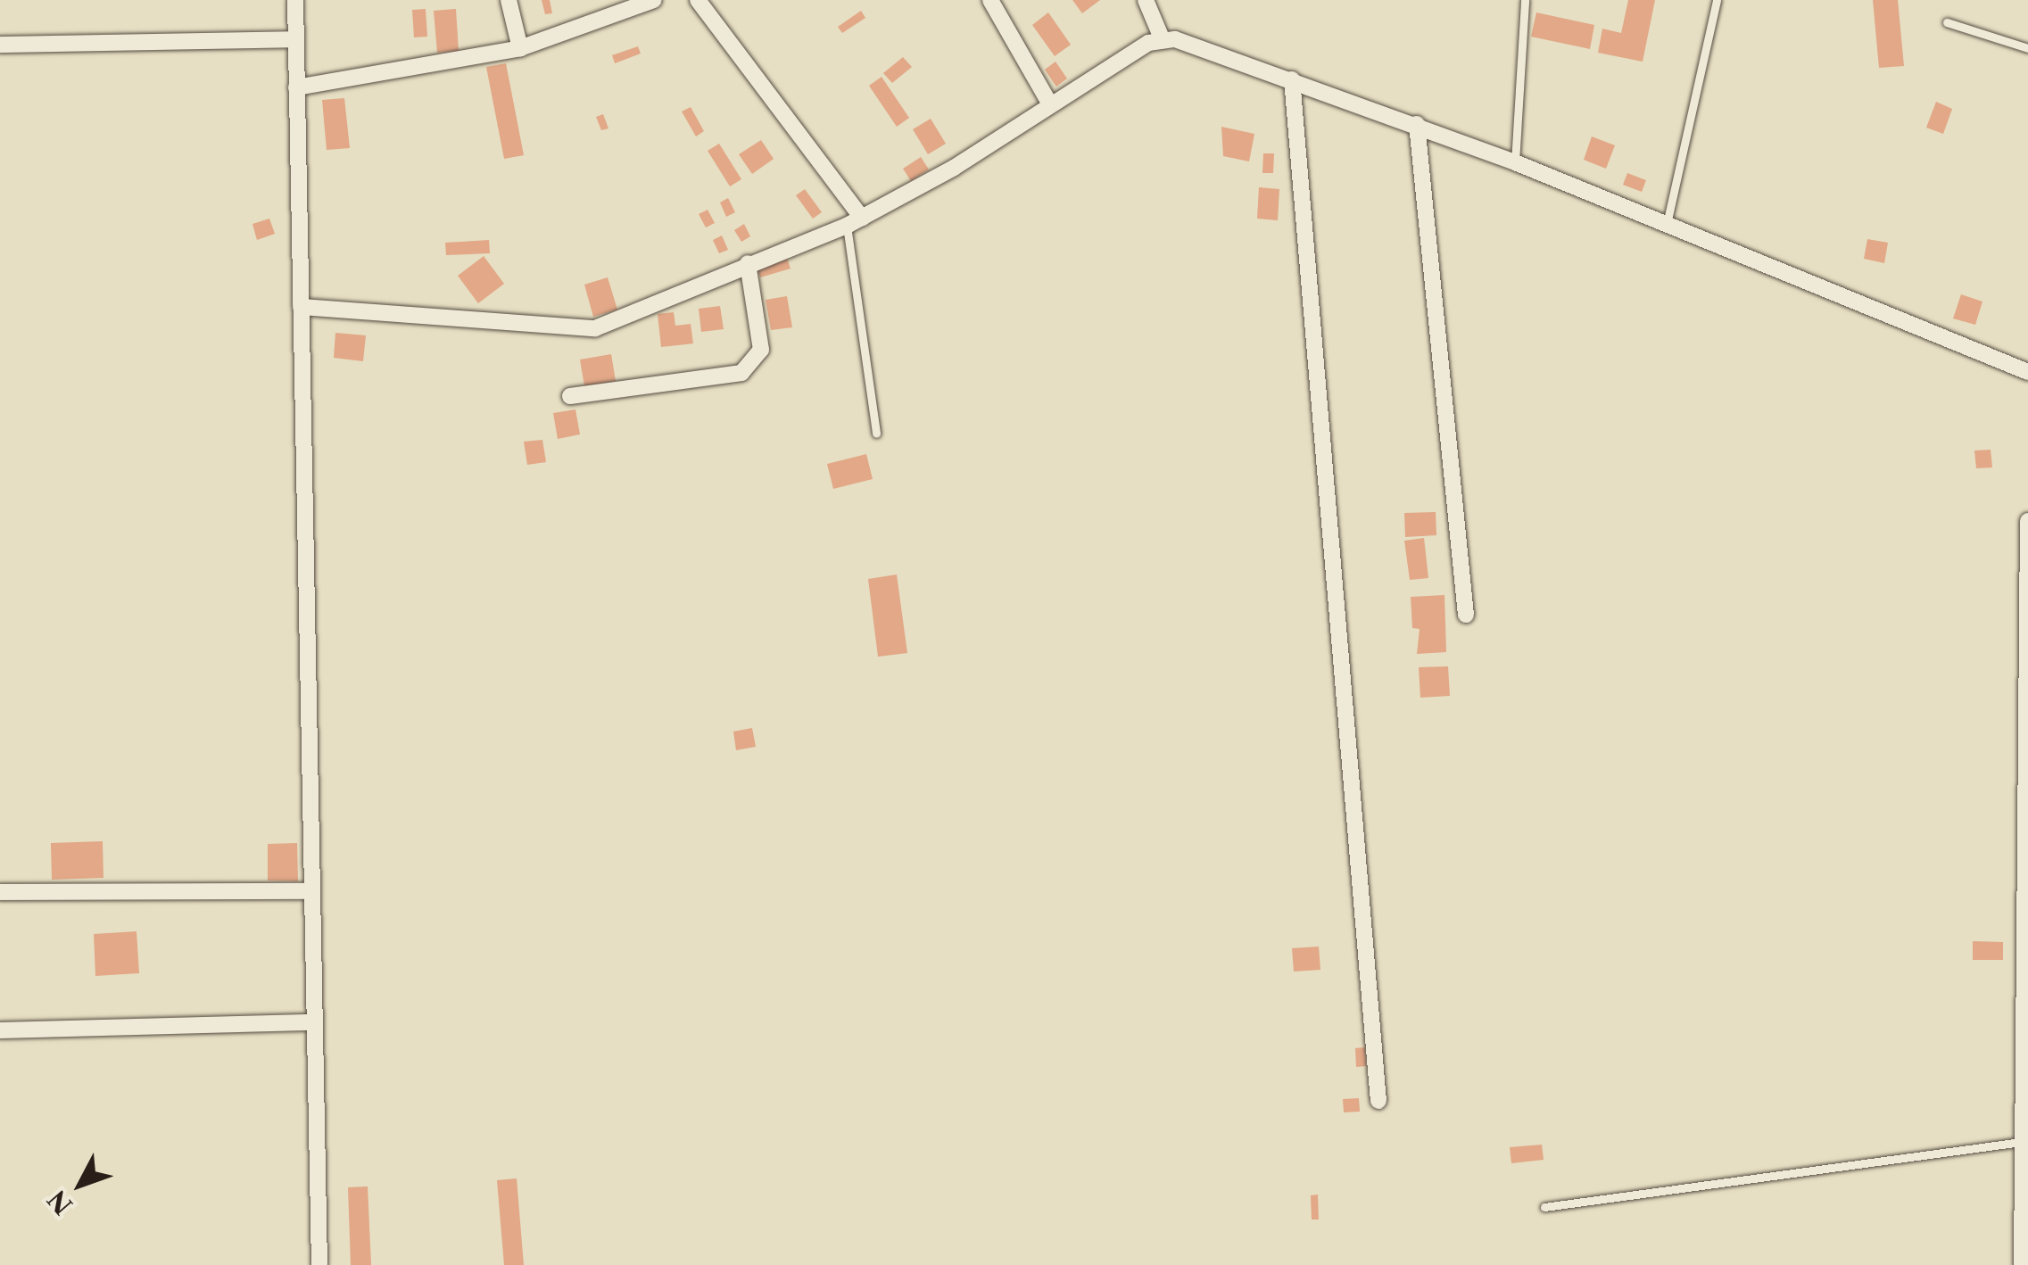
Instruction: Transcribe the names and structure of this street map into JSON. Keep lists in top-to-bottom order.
{
  "north": "bottom left"
}
